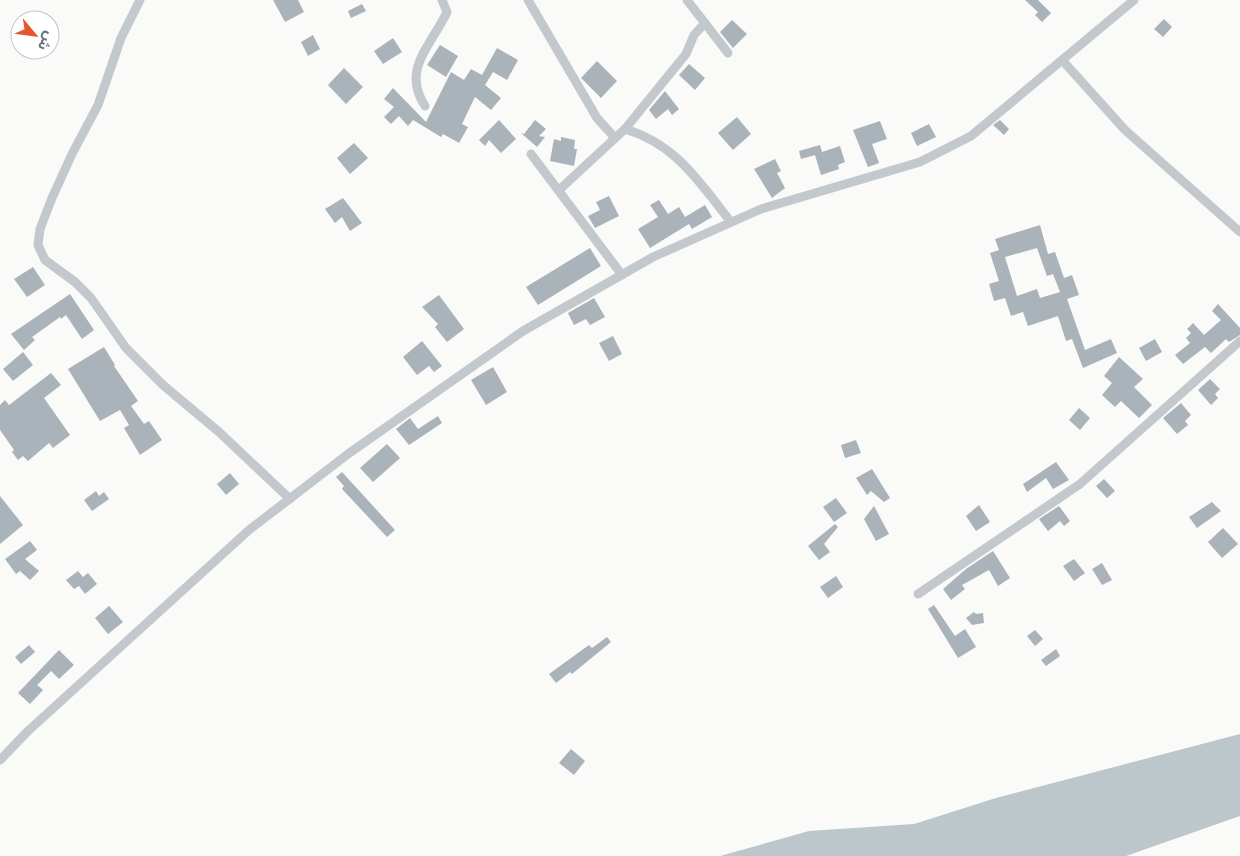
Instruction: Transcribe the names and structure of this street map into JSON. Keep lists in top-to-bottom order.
{
  "north": "bottom right"
}
